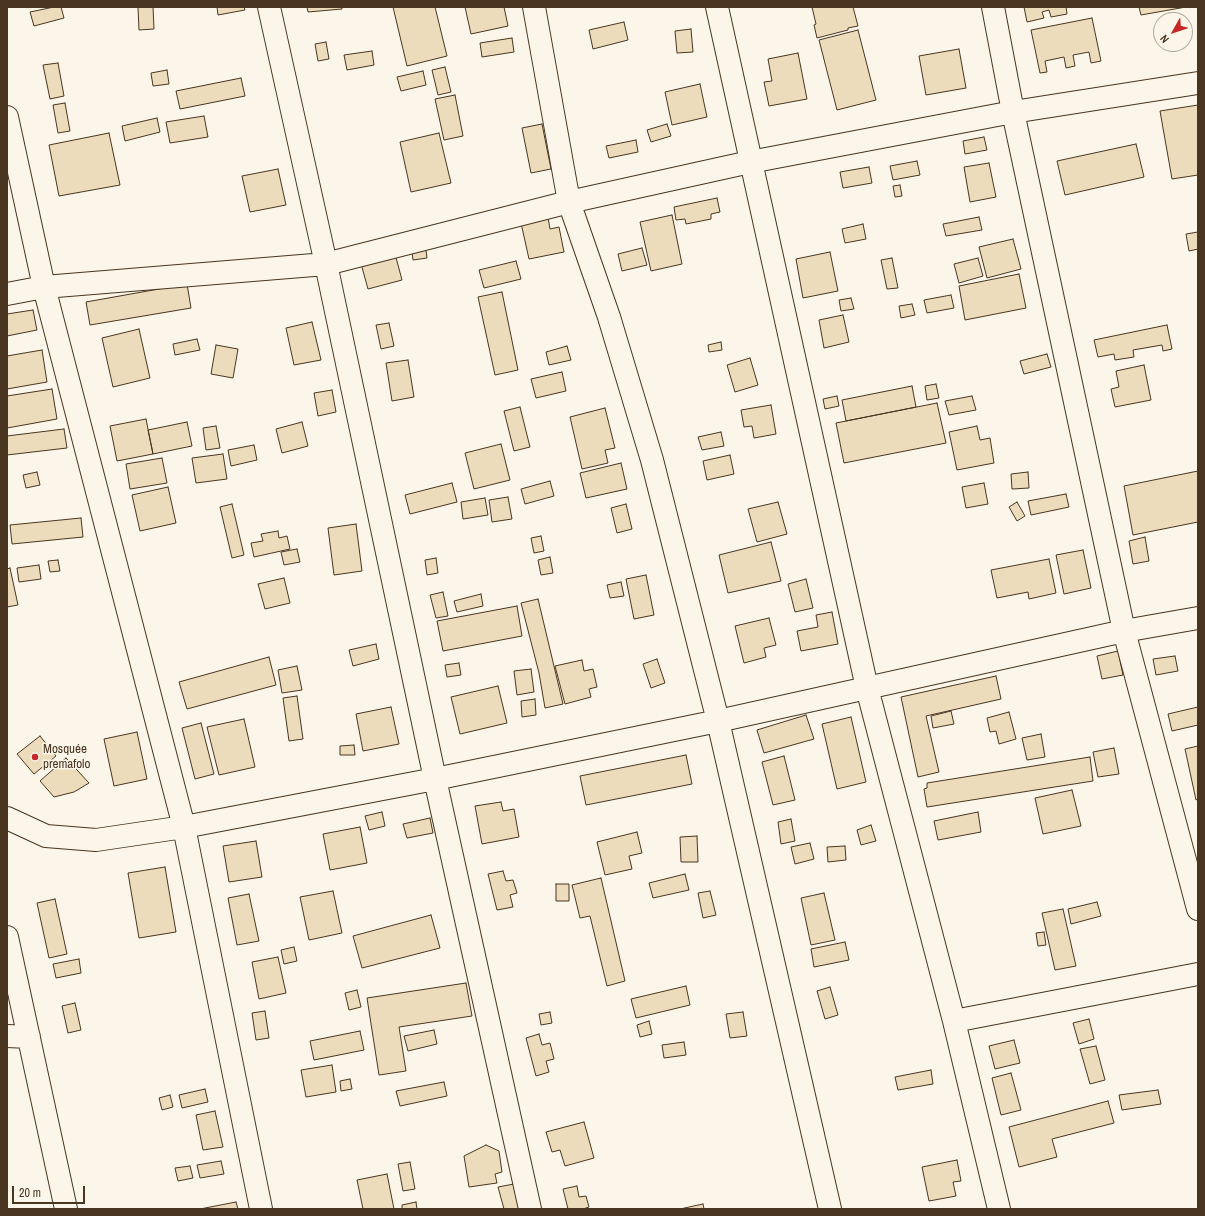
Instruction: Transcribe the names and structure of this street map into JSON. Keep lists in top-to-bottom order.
{
  "places": ["Mosquée premafolo"],
  "scale_bar": "20 m",
  "north": "bottom left"
}
